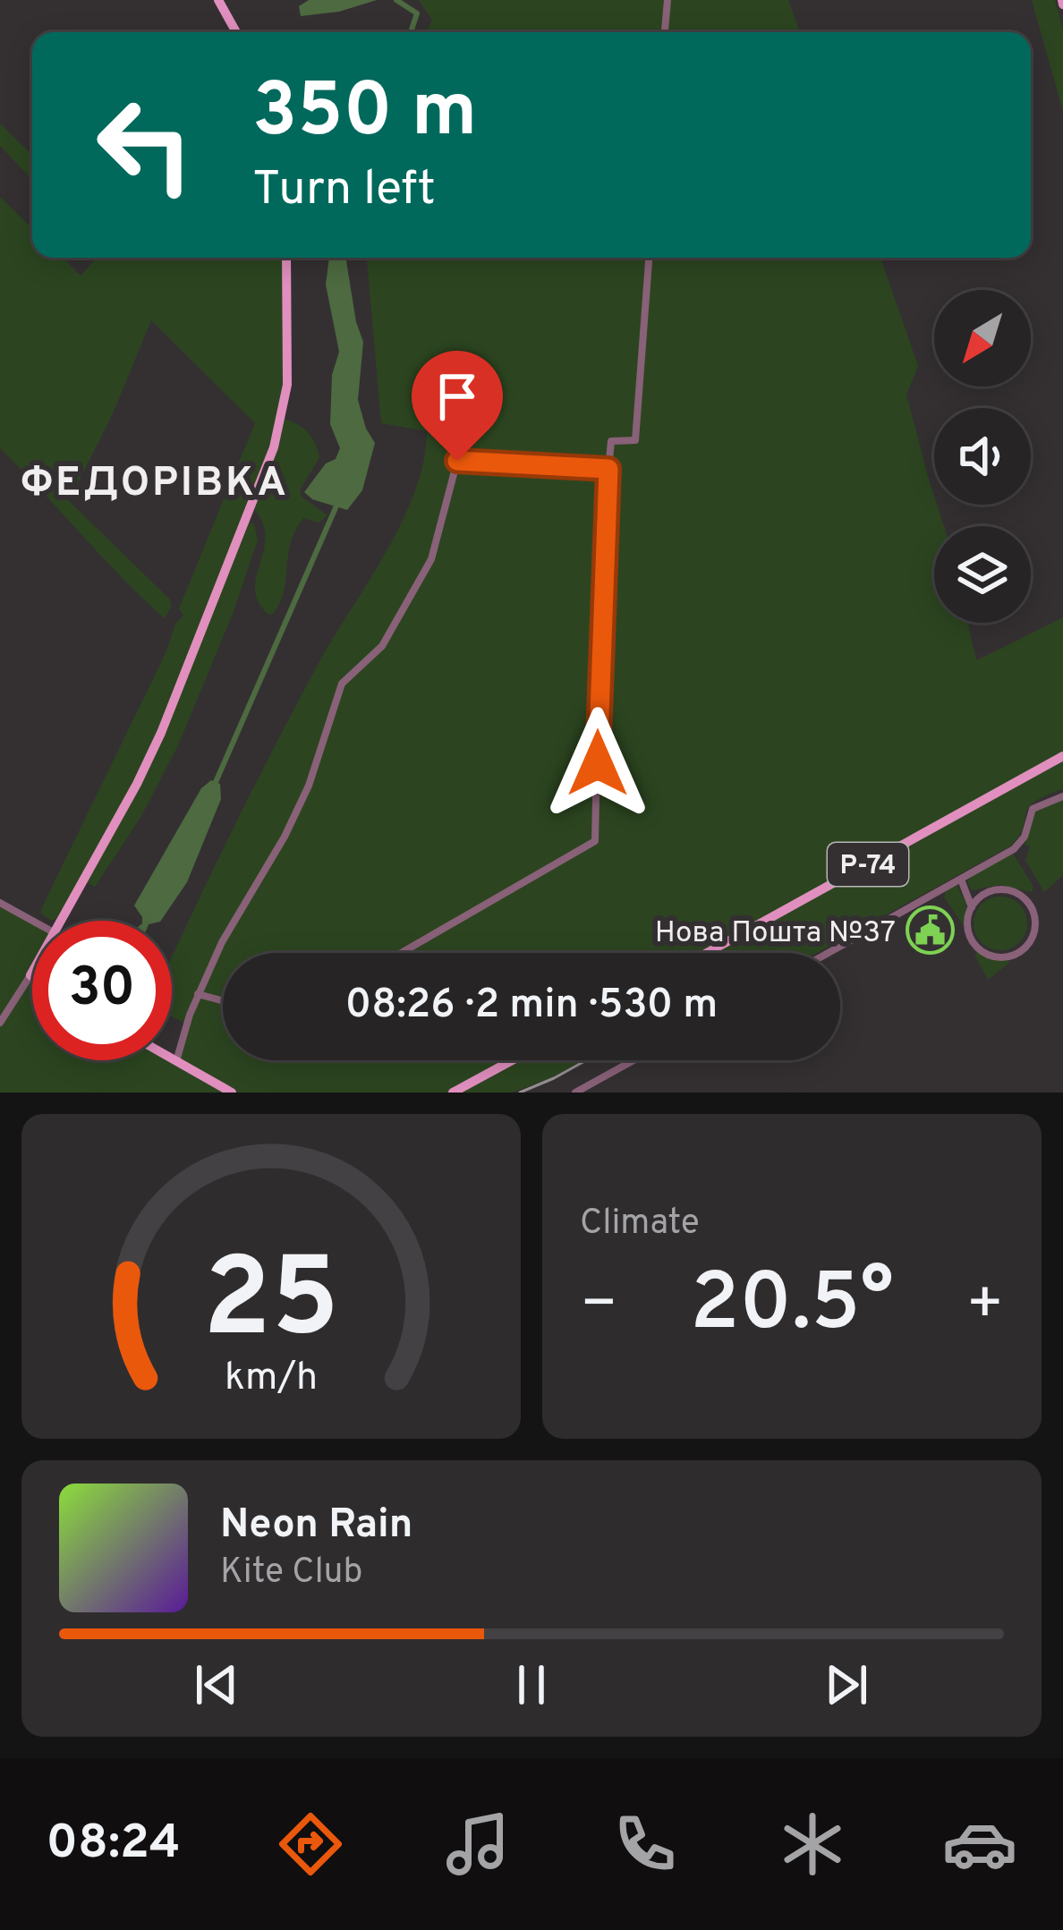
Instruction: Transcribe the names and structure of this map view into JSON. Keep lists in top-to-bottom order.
{
  "streets": {
    "main road": ["Р-74"]
  },
  "districts": ["ФЕДОРІВКА"],
  "places": {
    "public building": ["Нова Пошта №37"]
  },
  "north": "bottom left",
  "page": {
    "turn": ["350 m", "Turn left"],
    "limit": "30",
    "trip": "08:26 · 2 min · 530 m",
    "tile": "Climate",
    "heat": ["−", "20.5°", "+"],
    "song": ["Neon Rain", "Kite Club"],
    "tabs": "08:24",
    "gauge": ["25", "km/h"]
  }
}
